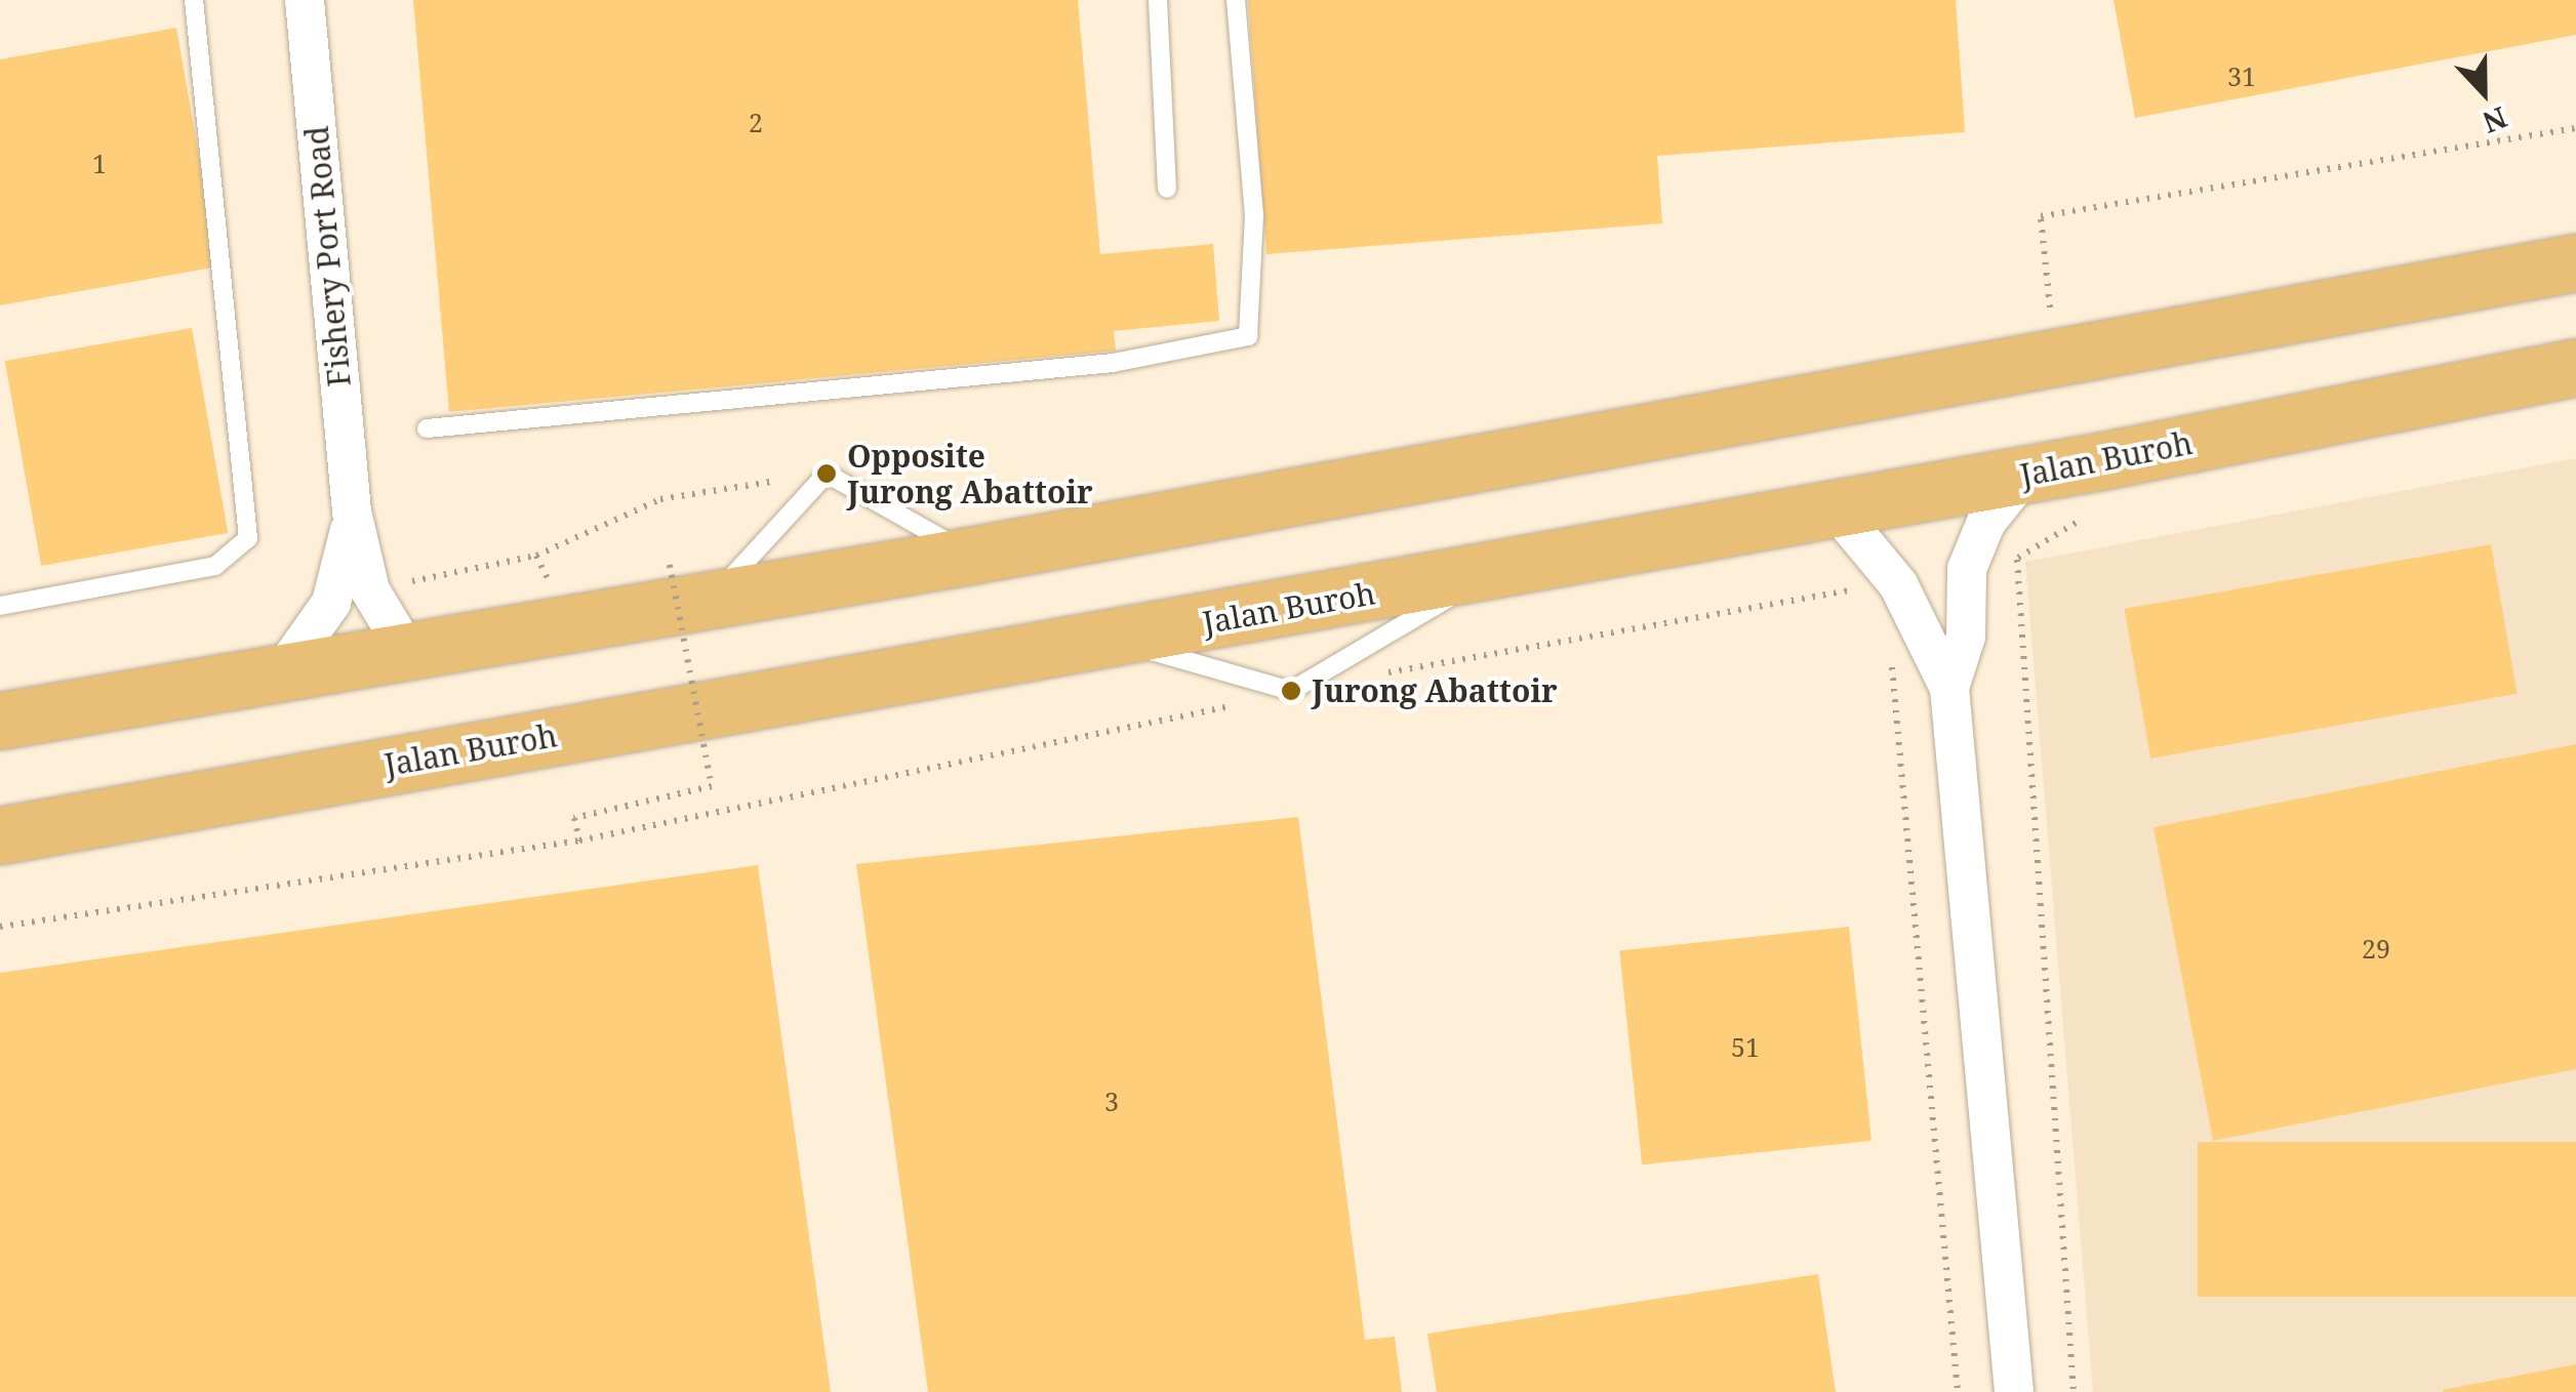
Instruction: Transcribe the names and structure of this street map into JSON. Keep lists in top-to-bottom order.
{
  "streets": {
    "highway": ["Jalan Buroh"],
    "street": ["Fishery Port Road"]
  },
  "places": ["Opposite Jurong Abattoir", "Jurong Abattoir"],
  "house_numbers": [
    "31",
    "2",
    "1",
    "29",
    "51",
    "3"
  ],
  "north": "bottom"
}
